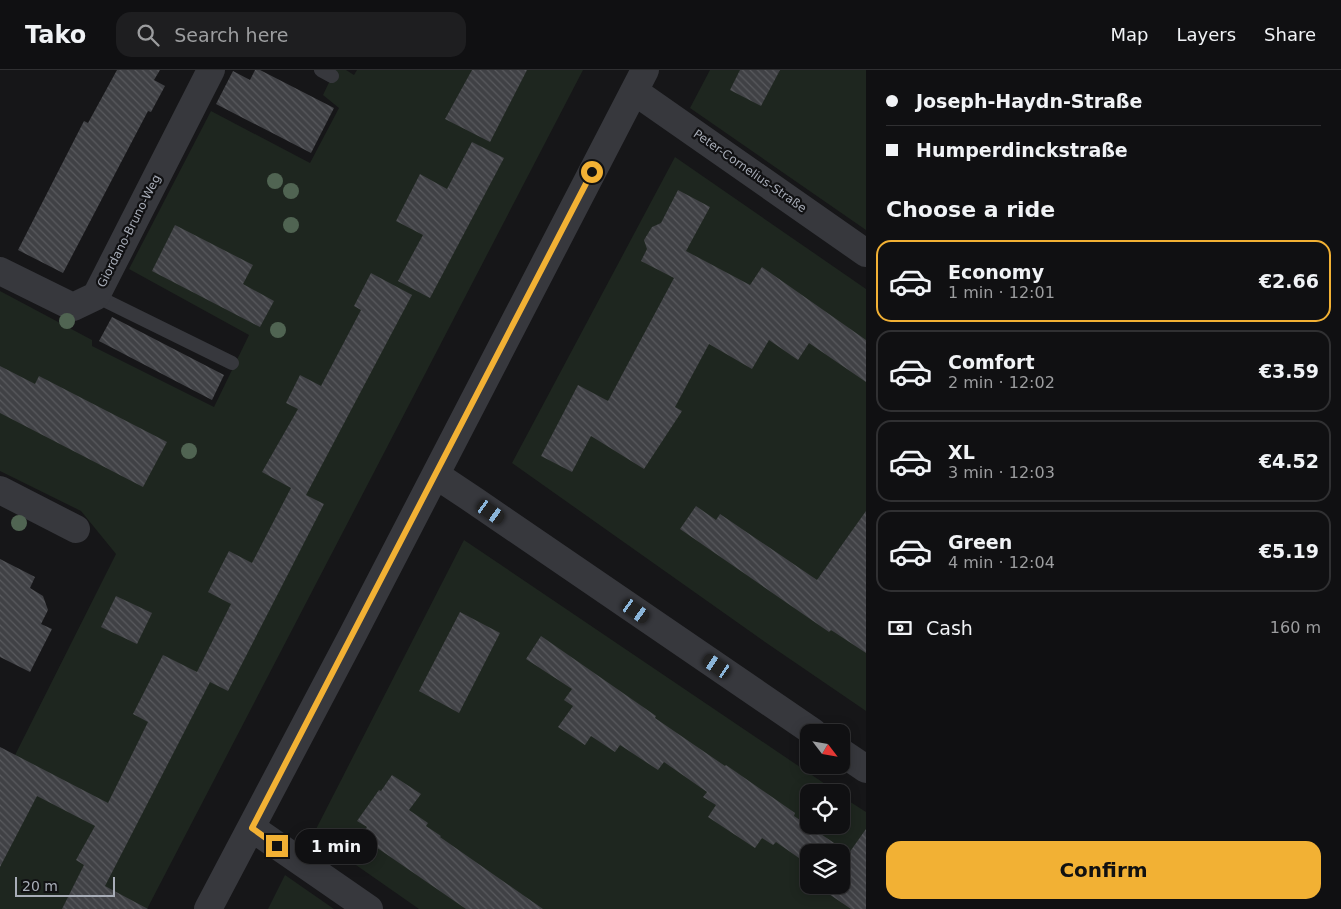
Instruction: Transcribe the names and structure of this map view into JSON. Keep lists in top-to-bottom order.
{
  "streets": {
    "street": ["Peter-Cornelius-Straße", "Giordano-Bruno-Weg"]
  },
  "scale_bar": "20 m",
  "north": "bottom right",
  "page": {
    "header": "Tako",
    "search": "Search here",
    "nav": ["Map", "Layers", "Share"],
    "banner": ["Joseph-Haydn-Straße", "Humperdinckstraße"],
    "heading": "Choose a ride",
    "list": [
      {
        "name": "Economy",
        "note": "1 min · 12:01",
        "value": "€2.66"
      },
      {
        "name": "Comfort",
        "note": "2 min · 12:02",
        "value": "€3.59"
      },
      {
        "name": "XL",
        "note": "3 min · 12:03",
        "value": "€4.52"
      },
      {
        "name": "Green",
        "note": "4 min · 12:04",
        "value": "€5.19"
      }
    ],
    "pay": ["Cash", "160 m"],
    "bubble": "1 min",
    "buttons": "Confirm",
    "scale": "20 m"
  }
}
